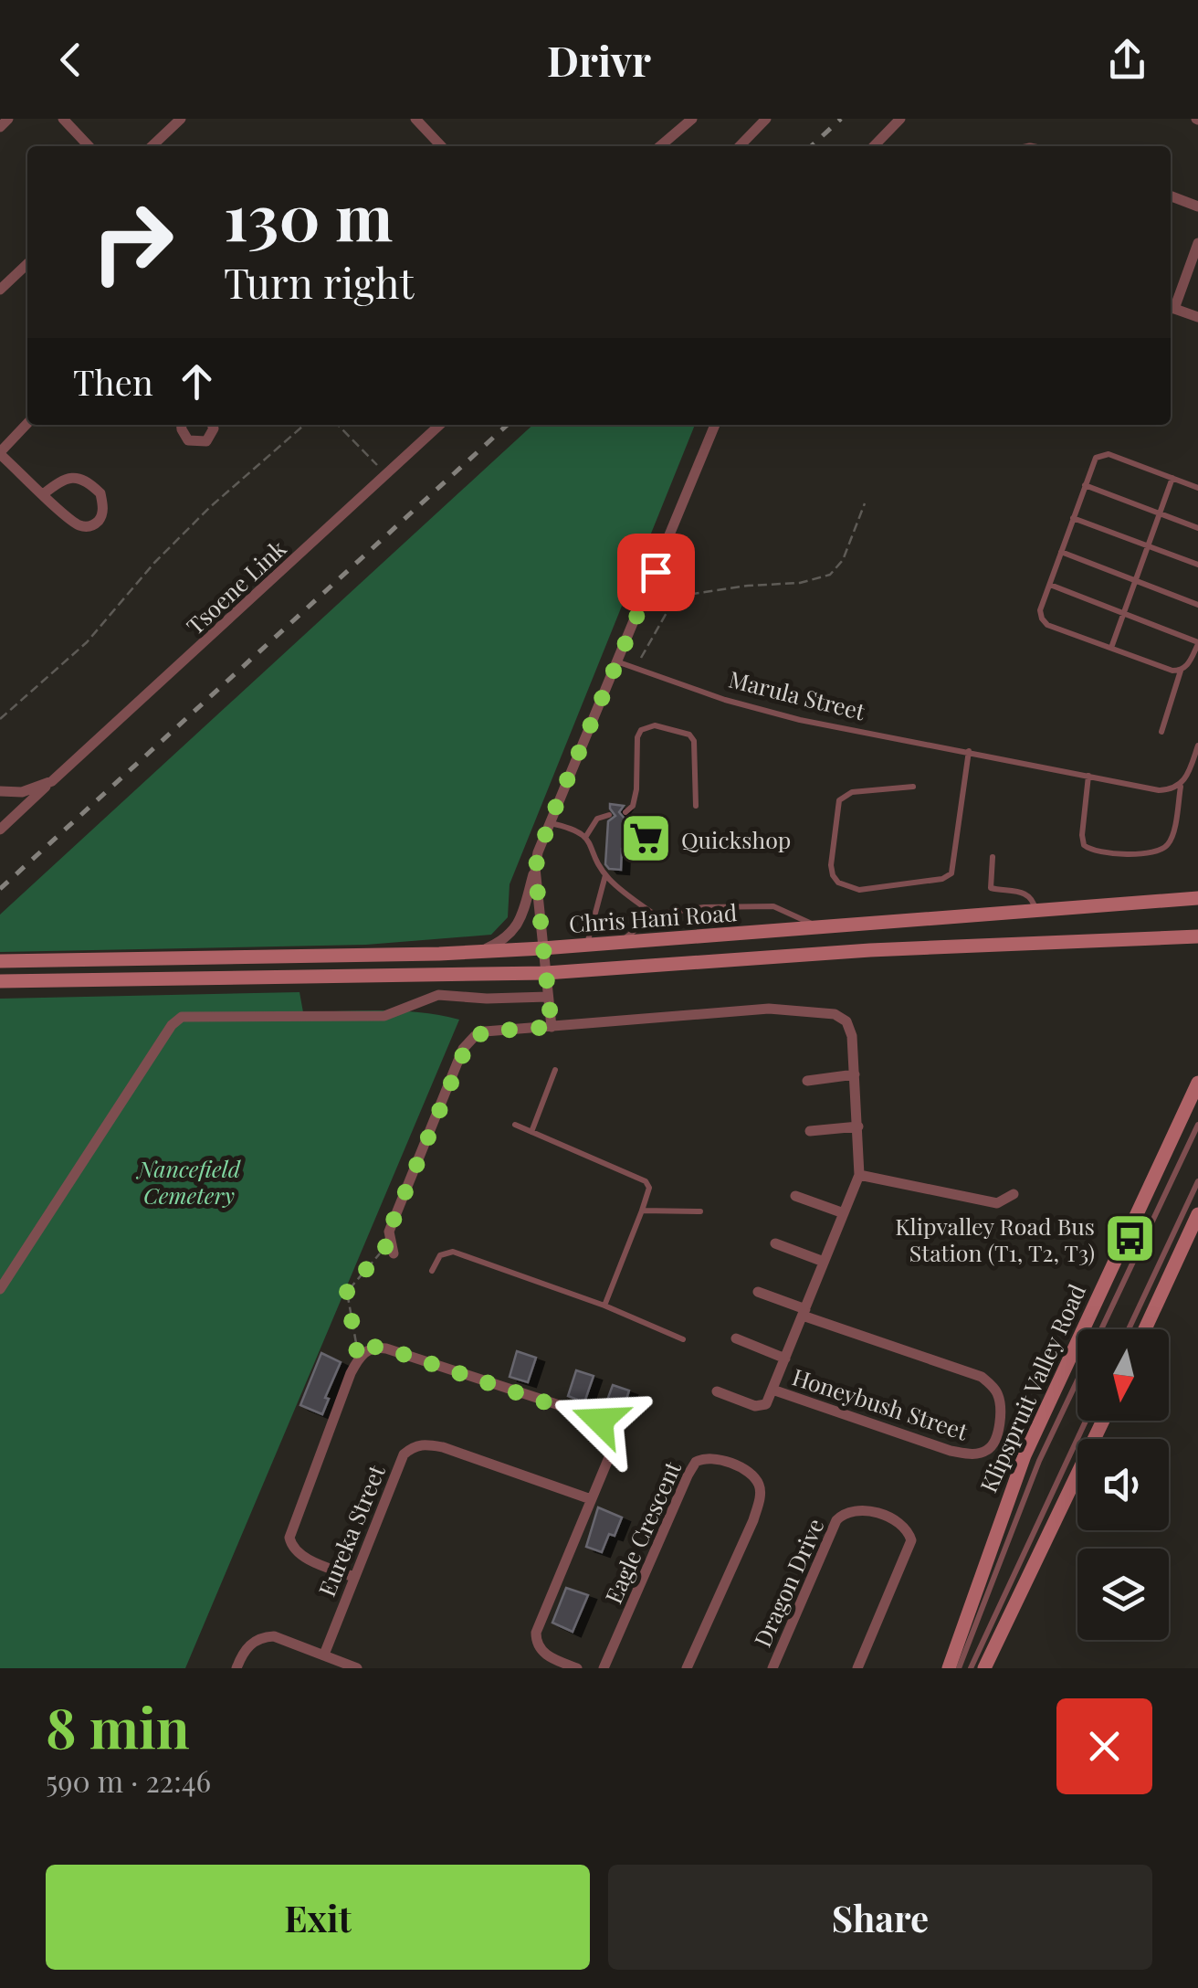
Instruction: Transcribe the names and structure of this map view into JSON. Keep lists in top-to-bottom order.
{
  "streets": {
    "main road": ["Chris Hani Road", "Klipspruit Valley Road"],
    "street": [
      "Tsoene Link",
      "Honeybush Street",
      "Eureka Street",
      "Eagle Crescent",
      "Dragon Drive"
    ],
    "lane": ["Marula Street"]
  },
  "parks": ["Nancefield Cemetery"],
  "places": {
    "supermarket": ["Quickshop"],
    "bus stop": ["Klipvalley Road Bus Station (T1, T2, T3)"]
  },
  "north": "bottom",
  "page": {
    "header": "Drivr",
    "turn": ["130 m", "Turn right"],
    "then": "Then",
    "heading": ["8 min", "590 m · 22:46"],
    "buttons": ["Exit", "Share"]
  }
}
